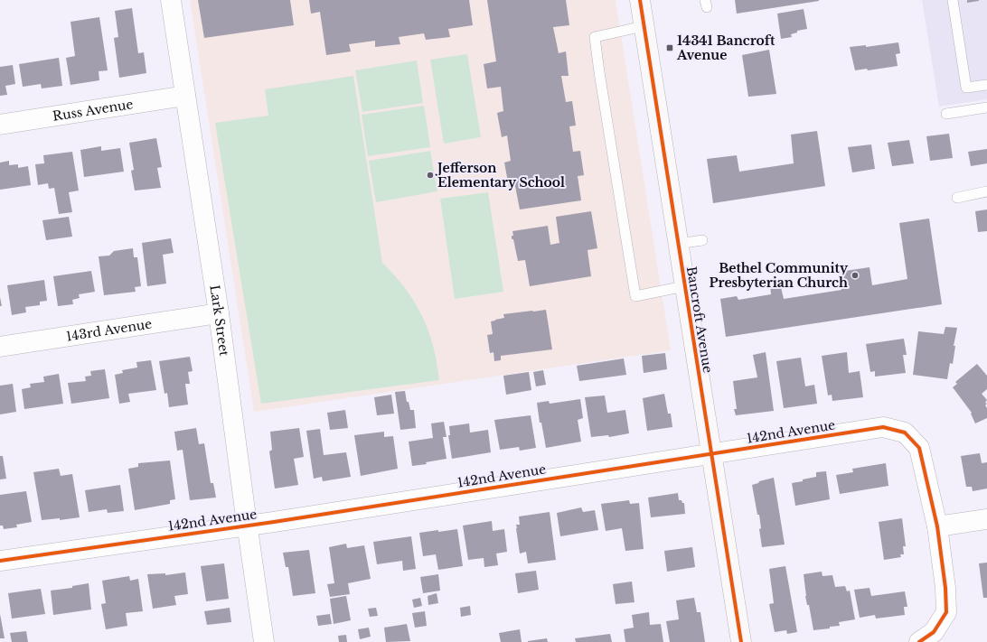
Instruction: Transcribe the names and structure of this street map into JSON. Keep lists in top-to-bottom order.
{
  "streets": {
    "main road": ["Bancroft Avenue"],
    "street": [
      "Russ Avenue",
      "Lark Street",
      "143rd Avenue",
      "142nd Avenue"
    ]
  },
  "crossings": [
    ["Russ Avenue", "Lark Street"],
    ["Bancroft Avenue", "142nd Avenue"],
    ["Lark Street", "143rd Avenue"],
    ["Lark Street", "142nd Avenue"]
  ],
  "places": {
    "transit": ["14341 Bancroft Avenue"],
    "other": ["Jefferson Elementary School", "Bethel Community Presbyterian Church"]
  }
}
